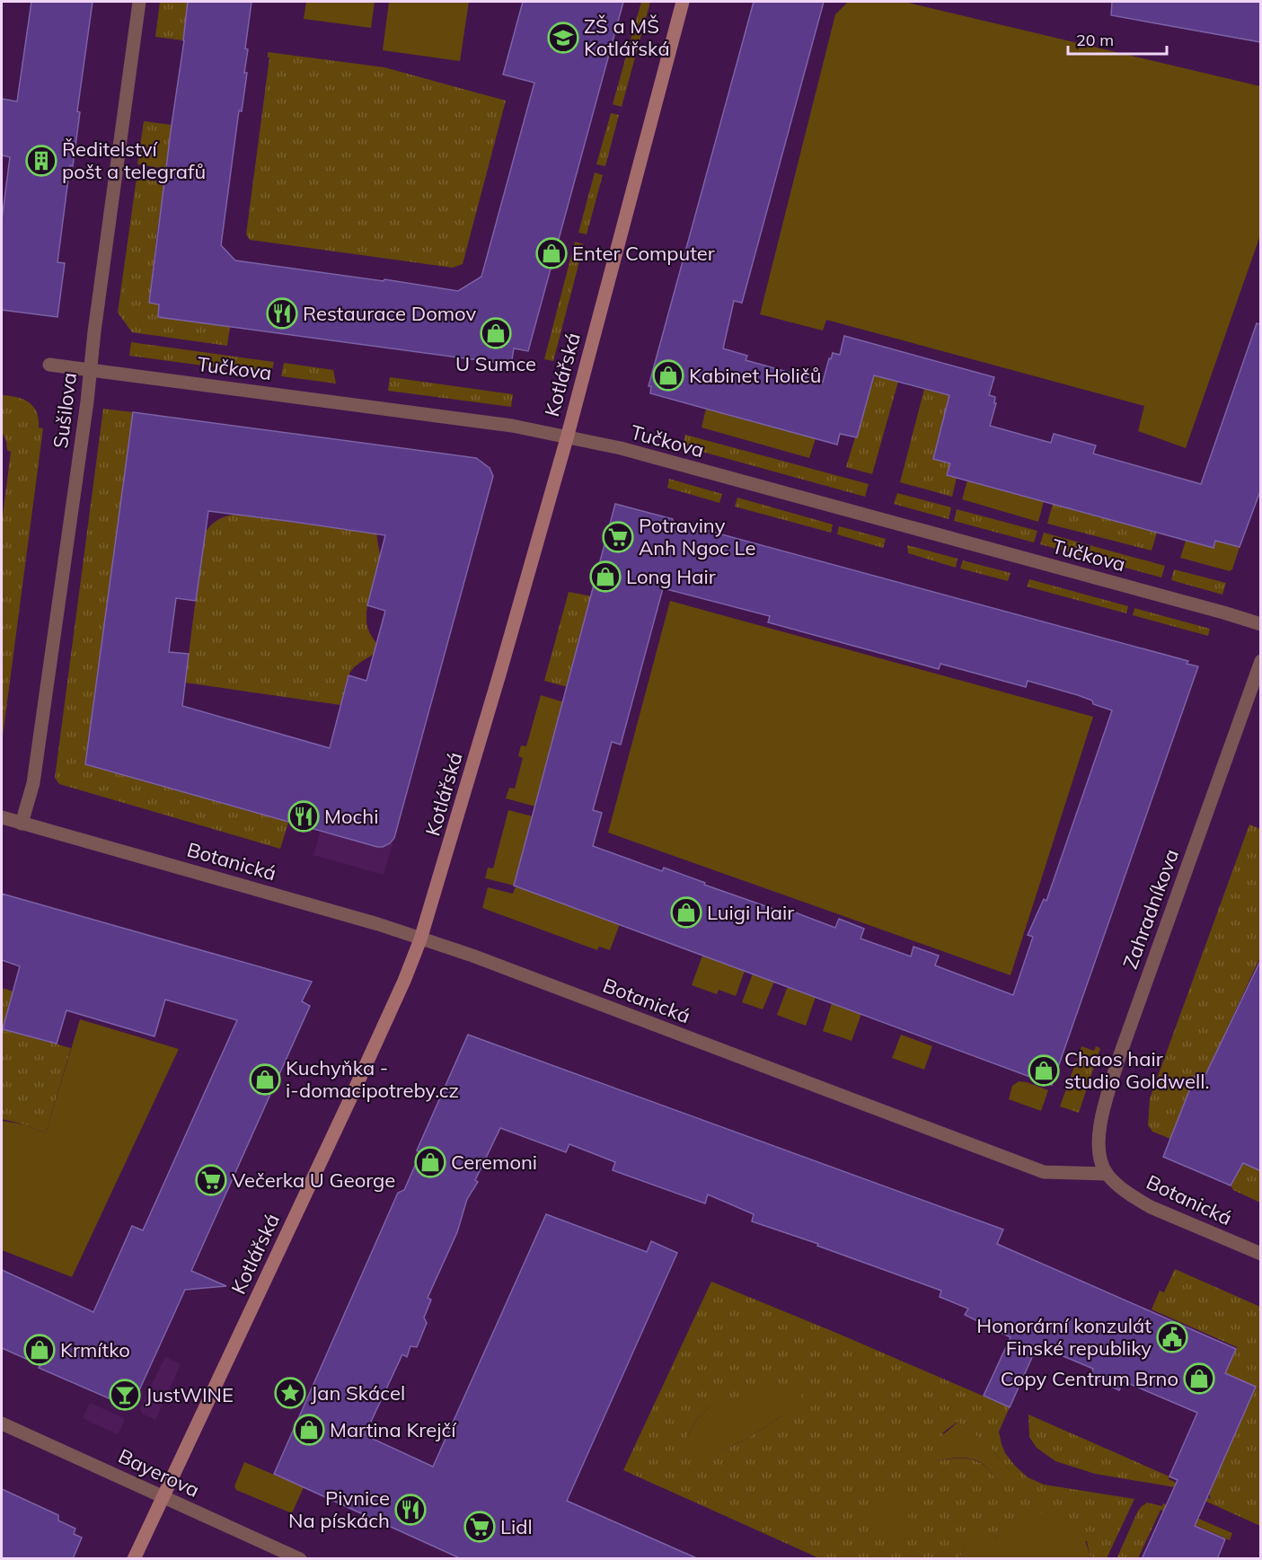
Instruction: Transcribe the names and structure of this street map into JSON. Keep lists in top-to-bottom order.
{
  "streets": {
    "main road": ["Kotlářská"],
    "street": [
      "Tučkova",
      "Sušilova",
      "Botanická",
      "Zahradníkova",
      "Bayerova"
    ]
  },
  "crossings": [
    ["Tučkova", "Kotlářská"],
    ["Tučkova", "Sušilova"],
    ["Kotlářská", "Botanická"],
    ["Kotlářská", "Bayerova"],
    ["Sušilova", "Botanická"],
    ["Botanická", "Zahradníkova"]
  ],
  "places": {
    "school or university": ["ZŠ a MŠ Kotlářská"],
    "building": ["Ředitelství pošt a telegrafů"],
    "shop": [
      "Enter Computer",
      "U Sumce",
      "Kabinet Holičů",
      "Long Hair",
      "Luigi Hair",
      "Chaos hair studio Goldwell.",
      "Kuchyňka - i-domacipotreby.cz",
      "Ceremoni",
      "Krmítko",
      "Copy Centrum Brno",
      "Martina Krejčí"
    ],
    "restaurant": ["Restaurace Domov", "Mochi", "Pivnice Na pískách"],
    "supermarket": ["Potraviny Anh Ngoc Le", "Večerka U George", "Lidl"],
    "public building": ["Honorární konzulát Finské republiky"],
    "place": ["Jan Skácel"],
    "bar": ["JustWINE"]
  },
  "scale_bar": "20 m"
}
